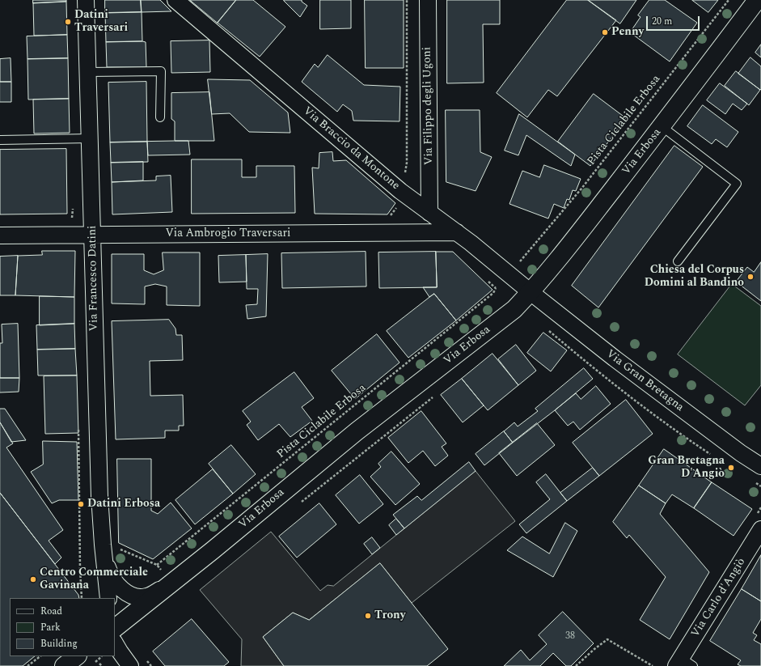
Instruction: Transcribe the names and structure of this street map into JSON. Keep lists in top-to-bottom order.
{
  "streets": {
    "main road": ["Via Erbosa"],
    "street": [
      "Via Filippo degli Ugoni",
      "Via Braccio da Montone",
      "Via Ambrogio Traversari",
      "Via Francesco Datini",
      "Via Gran Bretagna",
      "Via Carlo d'Angiò"
    ],
    "path": ["Pista Ciclabile Erbosa"]
  },
  "crossings": [
    ["Via Filippo degli Ugoni", "Via Braccio da Montone"],
    ["Via Braccio da Montone", "Via Erbosa"],
    ["Via Braccio da Montone", "Via Ambrogio Traversari"],
    ["Via Braccio da Montone", "Via Gran Bretagna"],
    ["Via Erbosa", "Via Francesco Datini"],
    ["Via Erbosa", "Via Gran Bretagna"],
    ["Via Ambrogio Traversari", "Via Francesco Datini"]
  ],
  "places": [
    "Datini Traversari",
    "Penny",
    "Chiesa del Corpus Domini al Bandino",
    "Gran Bretagna D'Angiò",
    "Datini Erbosa",
    "Centro Commerciale Gavinana",
    "Trony"
  ],
  "house_numbers": ["38"],
  "legend": ["Road", "Park", "Building"],
  "scale_bar": "20 m"
}
